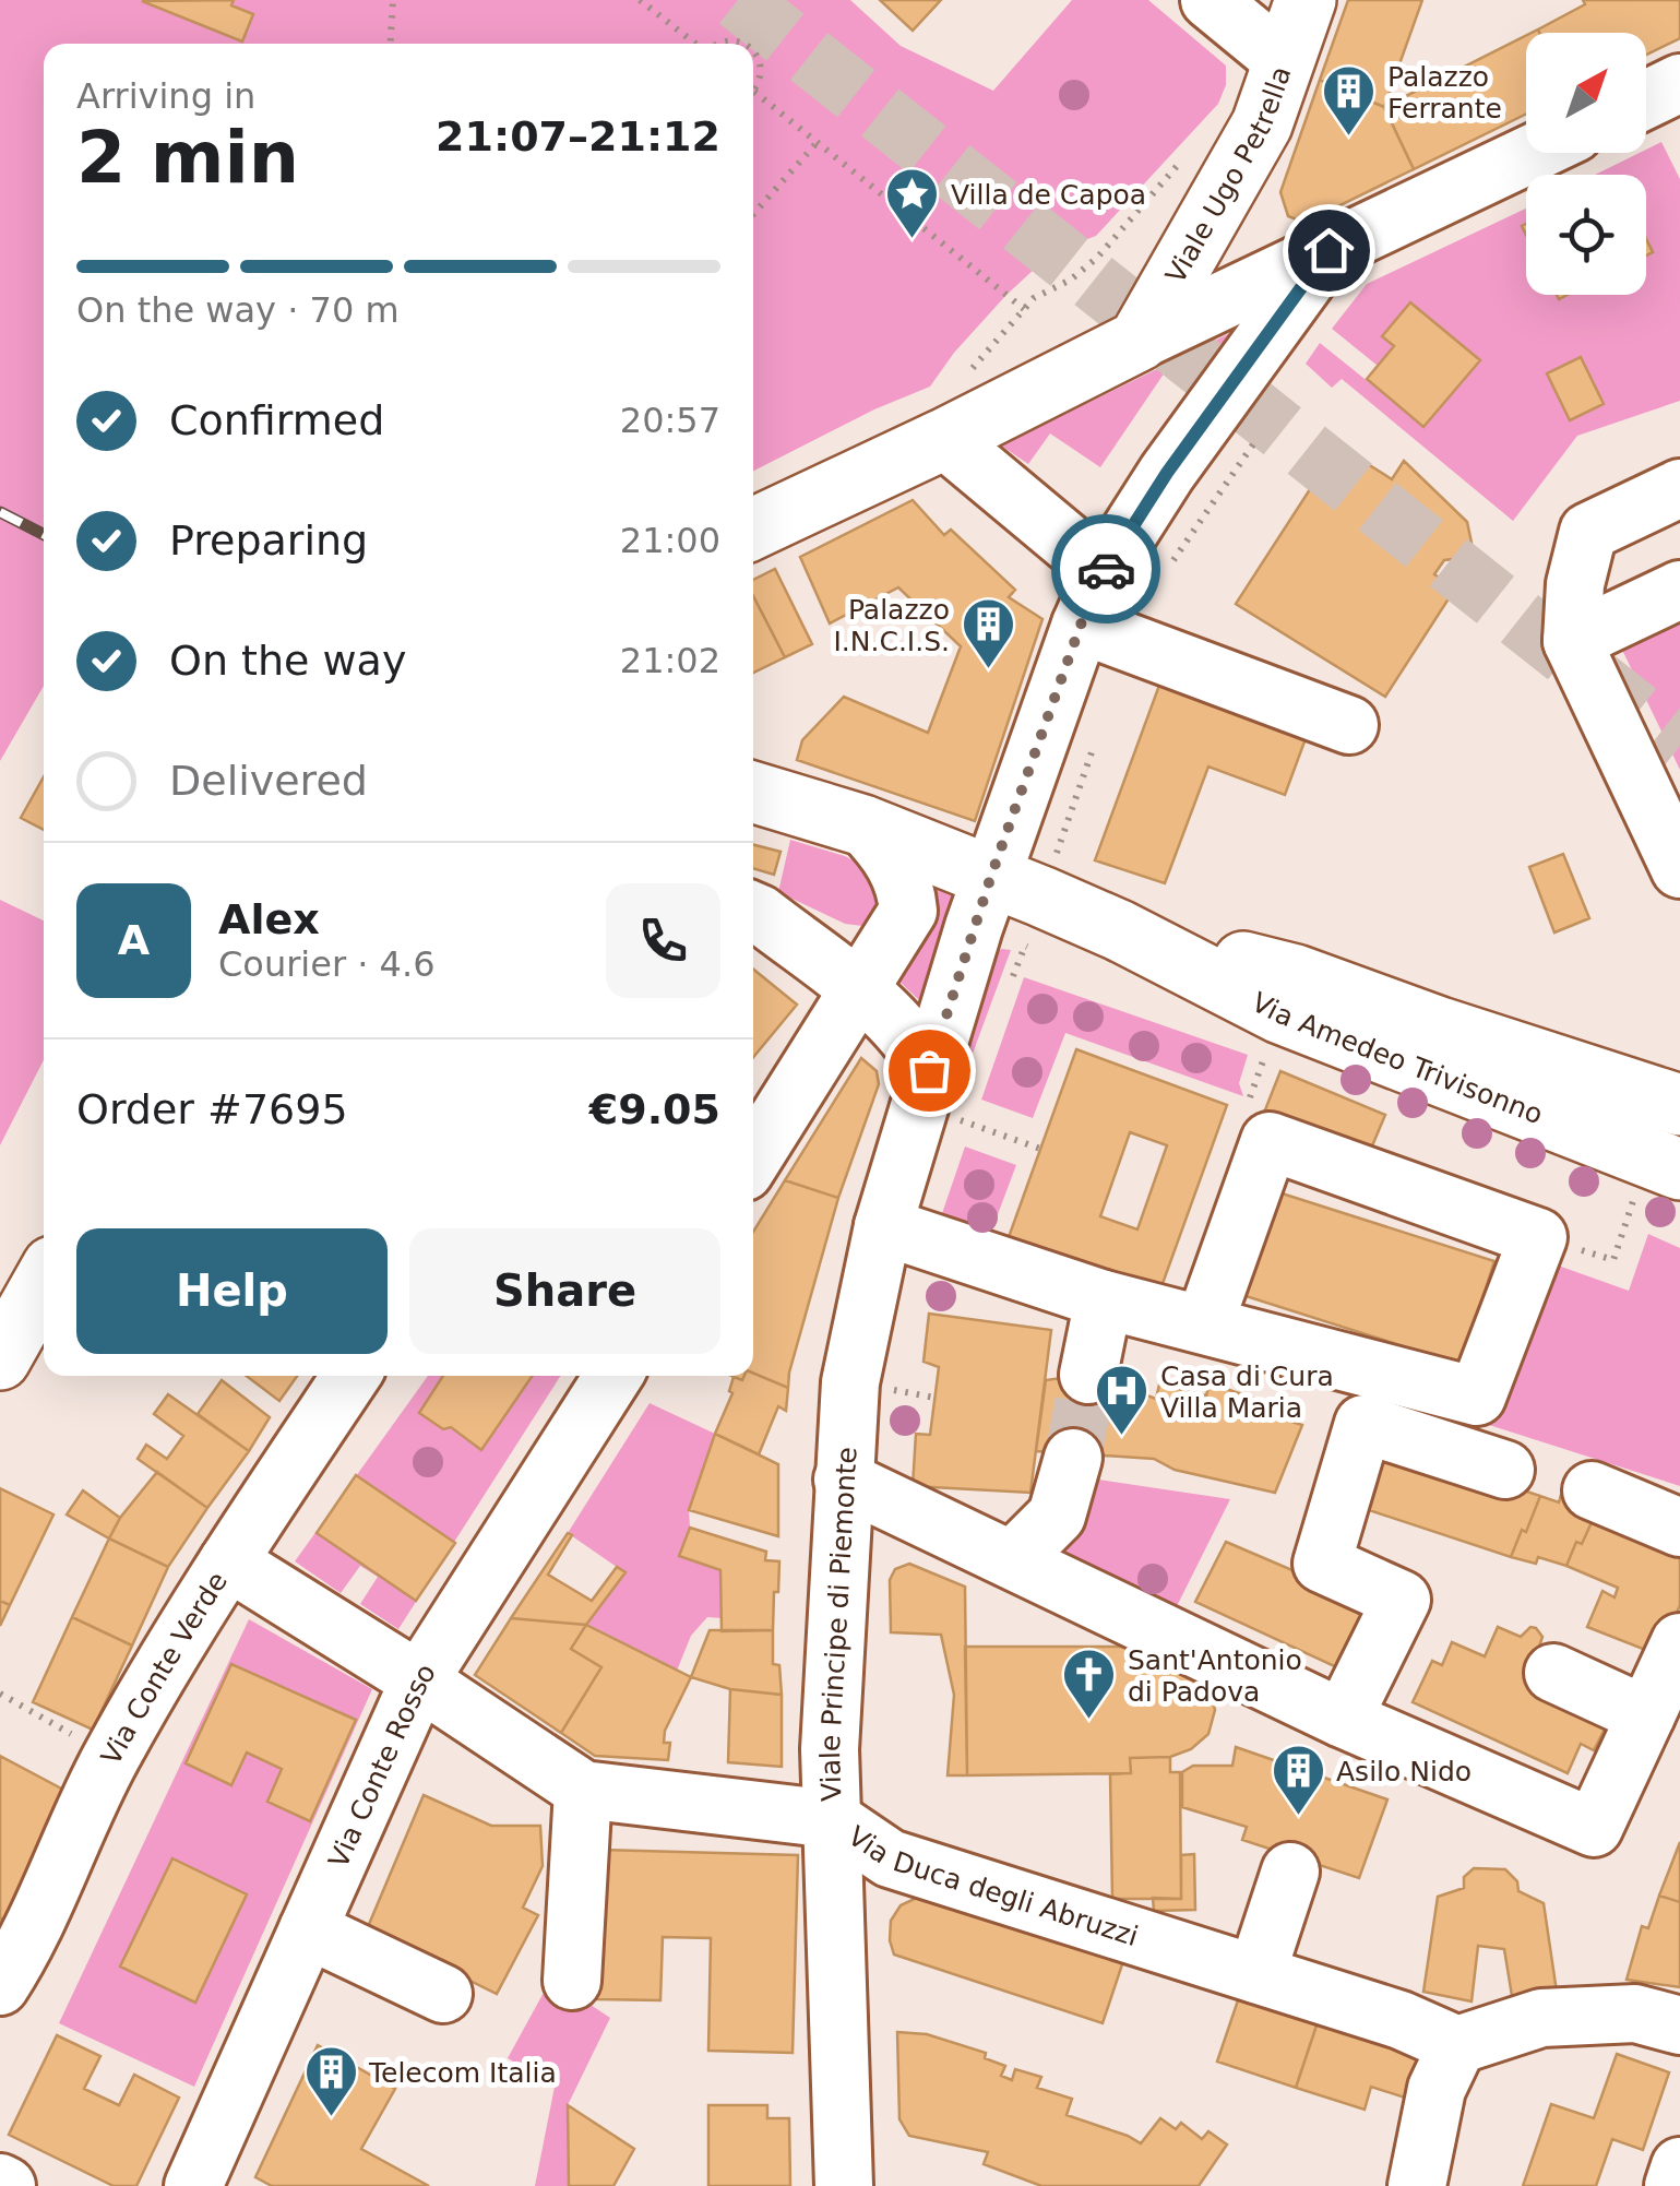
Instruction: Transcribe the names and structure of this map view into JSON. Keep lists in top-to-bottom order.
{
  "streets": {
    "main road": ["Viale Ugo Petrella", "Via Amedeo Trivisonno"],
    "street": [
      "Viale Principe di Piemonte",
      "Via Conte Verde",
      "Via Conte Rosso",
      "Via Duca degli Abruzzi"
    ]
  },
  "crossings": [
    ["Via Amedeo Trivisonno", "Viale Principe di Piemonte"],
    ["Viale Principe di Piemonte", "Via Duca degli Abruzzi"],
    ["Via Conte Verde", "Via Duca degli Abruzzi"],
    ["Via Conte Rosso", "Via Duca degli Abruzzi"]
  ],
  "places": {
    "building": [
      "Palazzo Ferrante",
      "Palazzo I.N.C.I.S.",
      "Asilo Nido",
      "Telecom Italia"
    ],
    "place": ["Villa de Capoa"],
    "hospital": ["Casa di Cura Villa Maria"],
    "church": ["Sant'Antonio di Padova"]
  },
  "north": "top right",
  "page": {
    "heading": ["2 min", "Arriving in", "21:07–21:12"],
    "panel": [
      "Alex",
      "Courier · 4.6",
      "Order #7695",
      "€9.05"
    ],
    "bar": "On the way · 70 m",
    "list": [
      ["Confirmed", "20:57"],
      ["Preparing", "21:00"],
      ["On the way", "21:02"],
      "Delivered"
    ],
    "round": "A",
    "buttons": ["Help", "Share"]
  }
}
